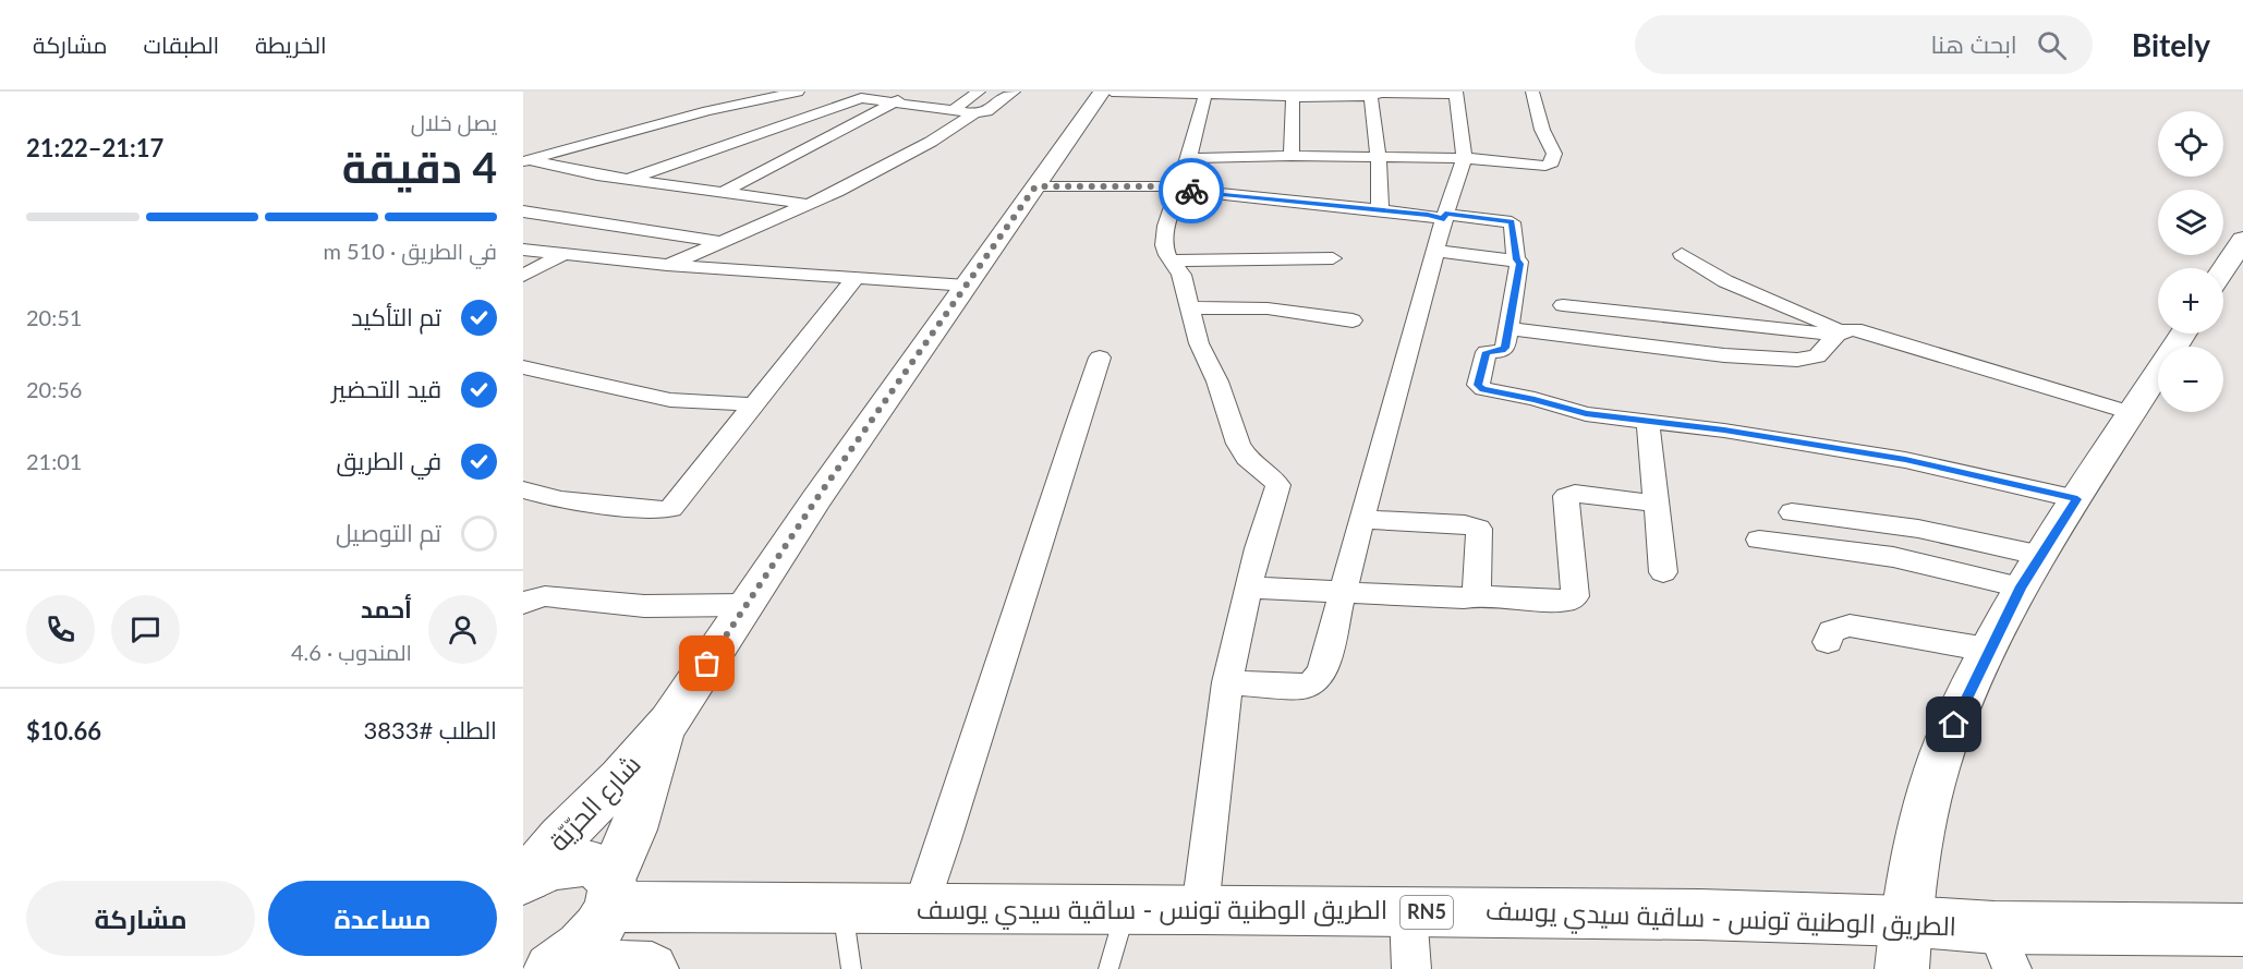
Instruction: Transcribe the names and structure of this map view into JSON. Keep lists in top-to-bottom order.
{
  "streets": {
    "main road": ["شارع الحرّيّة", "الطريق الوطنية تونس - ساقية سيدي يوسف", "RN5"]
  },
  "crossings": [
    ["شارع الحرّيّة", "الطريق الوطنية تونس - ساقية سيدي يوسف"]
  ],
  "page": {
    "header": "Bitely",
    "search": "ابحث هنا",
    "nav": ["الخريطة", "الطبقات", "مشاركة"],
    "heading": ["4 دقيقة", "يصل خلال", "21:17–21:22"],
    "panel": [
      "أحمد",
      "المندوب · 4.6",
      "الطلب #3833",
      "$10.66"
    ],
    "map_buttons": ["+", "−"],
    "bar": "في الطريق · 510 m",
    "list": [
      ["تم التأكيد", "20:51"],
      ["قيد التحضير", "20:56"],
      ["في الطريق", "21:01"],
      "تم التوصيل"
    ],
    "buttons": ["مساعدة", "مشاركة"]
  }
}
